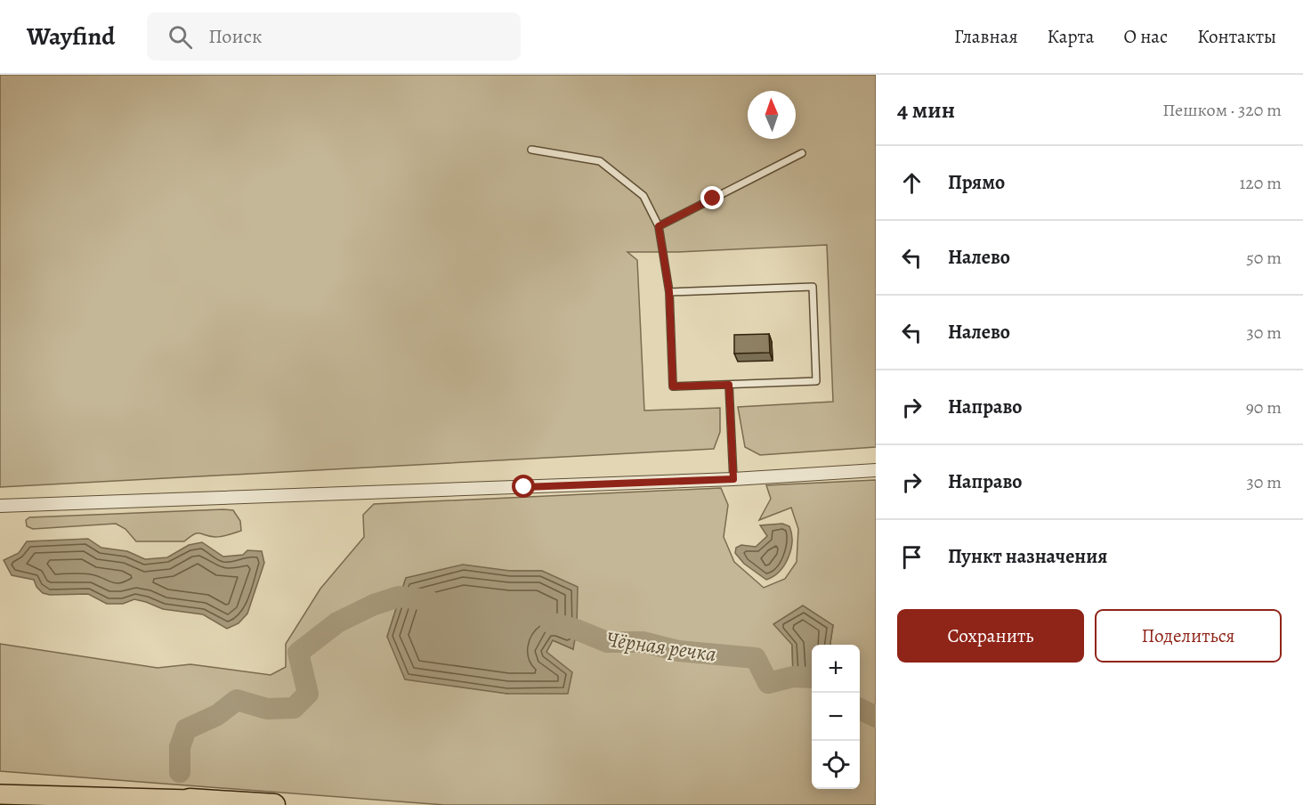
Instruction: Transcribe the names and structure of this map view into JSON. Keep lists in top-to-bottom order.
{
  "water": ["Чёрная речка"],
  "north": "top",
  "page": {
    "header": "Wayfind",
    "search": "Поиск",
    "nav": [
      "Главная",
      "Карта",
      "О нас",
      "Контакты"
    ],
    "heading": ["4 мин", "Пешком · 320 m"],
    "list": [
      ["Прямо", "120 m"],
      ["Налево", "50 m"],
      ["Налево", "30 m"],
      ["Направо", "90 m"],
      ["Направо", "30 m"],
      "Пункт назначения"
    ],
    "buttons": ["Сохранить", "Поделиться"],
    "map_buttons": ["+", "−"]
  }
}
